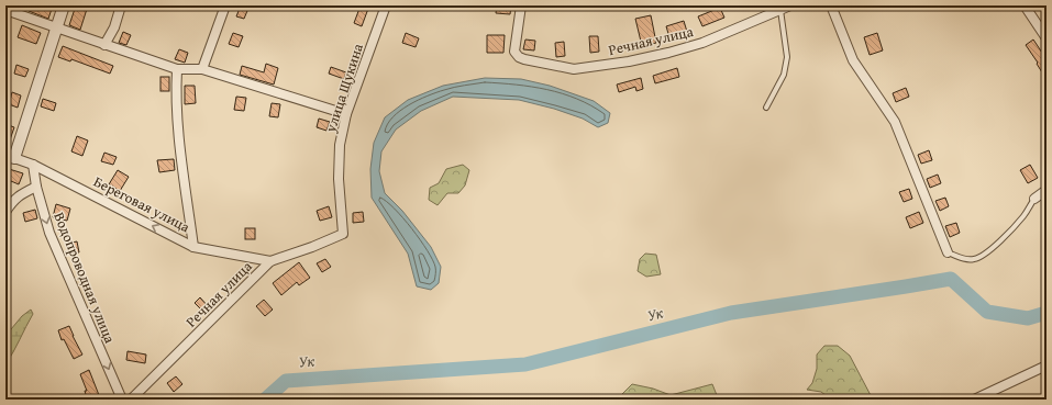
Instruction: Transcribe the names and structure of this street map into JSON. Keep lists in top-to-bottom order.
{
  "streets": {
    "street": [
      "Речная улица",
      "улица Щукина",
      "Береговая улица",
      "Водопроводная улица"
    ]
  },
  "crossings": [
    ["Речная улица", "улица Щукина"],
    ["Речная улица", "Береговая улица"],
    ["Береговая улица", "Водопроводная улица"]
  ],
  "one_way": ["Береговая улица", "Водопроводная улица"],
  "water": ["Ук"]
}
